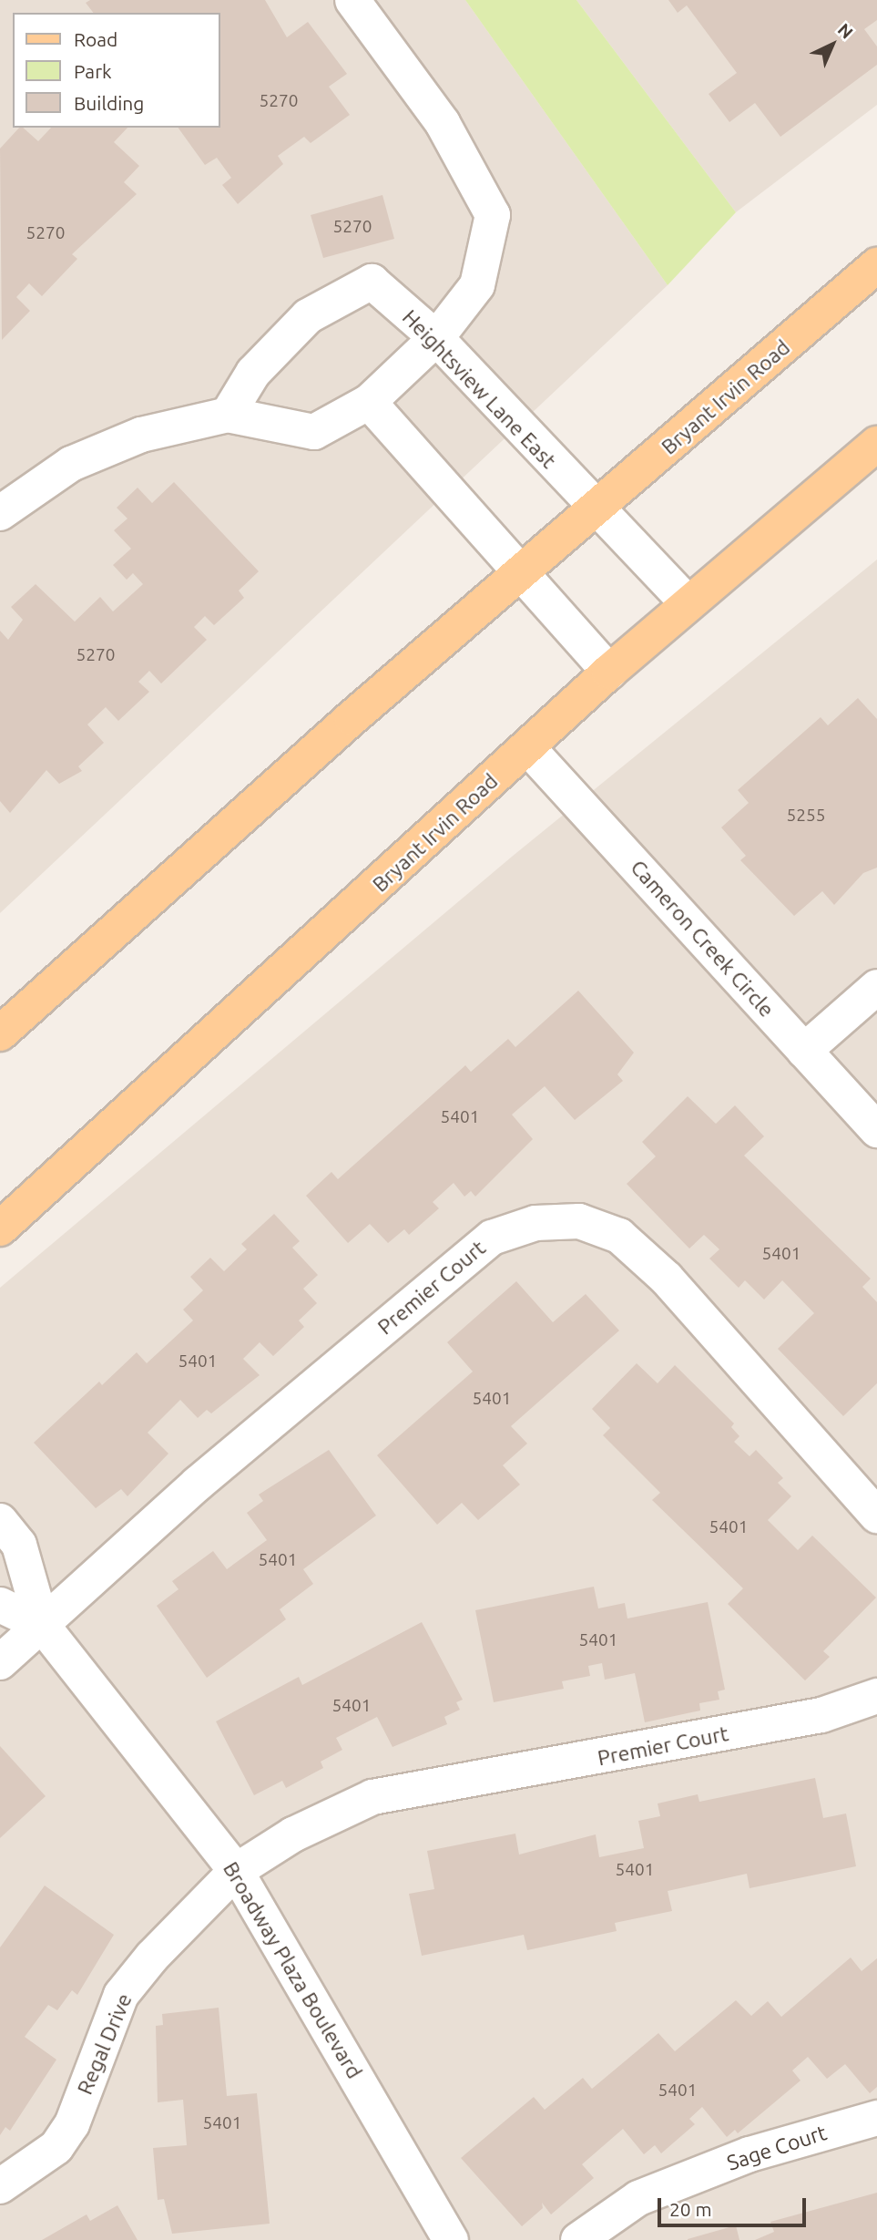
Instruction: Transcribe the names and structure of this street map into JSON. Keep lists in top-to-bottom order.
{
  "streets": {
    "main road": ["Bryant Irvin Road"],
    "lane": [
      "Heightsview Lane East",
      "Cameron Creek Circle",
      "Premier Court",
      "Broadway Plaza Boulevard",
      "Regal Drive",
      "Sage Court"
    ]
  },
  "crossings": [
    ["Heightsview Lane East", "Bryant Irvin Road"],
    ["Bryant Irvin Road", "Cameron Creek Circle"],
    ["Premier Court", "Broadway Plaza Boulevard"],
    ["Premier Court", "Regal Drive"],
    ["Broadway Plaza Boulevard", "Regal Drive"]
  ],
  "house_numbers": [
    "5270",
    "5270",
    "5270",
    "5270",
    "5255",
    "5401",
    "5401",
    "5401",
    "5401",
    "5401",
    "5401",
    "5401",
    "5401",
    "5401",
    "5401",
    "5401"
  ],
  "legend": ["Road", "Park", "Building"],
  "scale_bar": "20 m",
  "north": "top right"
}
